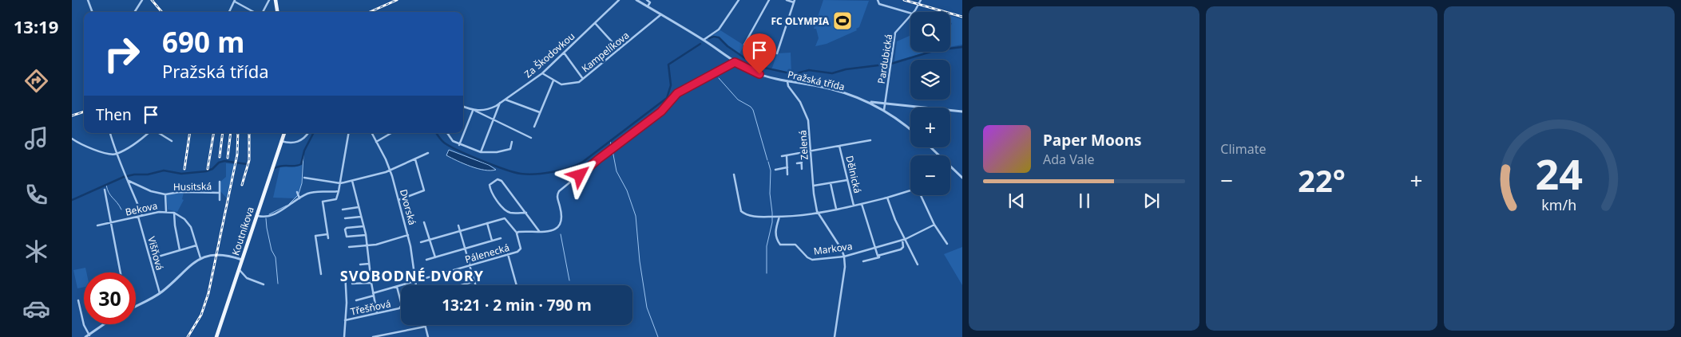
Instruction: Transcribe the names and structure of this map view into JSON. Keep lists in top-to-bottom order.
{
  "streets": {
    "main road": ["Koutníkova"],
    "street": [
      "Kampelíkova",
      "Za Škodovkou",
      "Pardubická",
      "Pražská třída",
      "Zelená",
      "Dělnická",
      "Husitská",
      "Dvorská",
      "Bekova",
      "Markova",
      "Višňová",
      "Pálenecká",
      "Třešňová"
    ]
  },
  "crossings": [
    ["Kampelíkova", "Za Škodovkou"],
    ["Kampelíkova", "Pražská třída"],
    ["Pardubická", "Pražská třída"],
    ["Pražská třída", "Zelená"],
    ["Pražská třída", "Pálenecká"],
    ["Zelená", "Markova"],
    ["Dvorská", "Pálenecká"],
    ["Bekova", "Višňová"],
    ["Pálenecká", "Třešňová"]
  ],
  "districts": ["SVOBODNÉ DVORY"],
  "places": {
    "sports": ["FC OLYMPIA"]
  },
  "page": {
    "tabs": "13:19",
    "tile": "Climate",
    "map_buttons": ["+", "−"],
    "turn": ["690 m", "Pražská třída"],
    "then": "Then",
    "song": ["Paper Moons", "Ada Vale"],
    "heat": ["−", "22°", "+"],
    "limit": "30",
    "trip": "13:21 · 2 min · 790 m",
    "gauge": ["24", "km/h"]
  }
}
